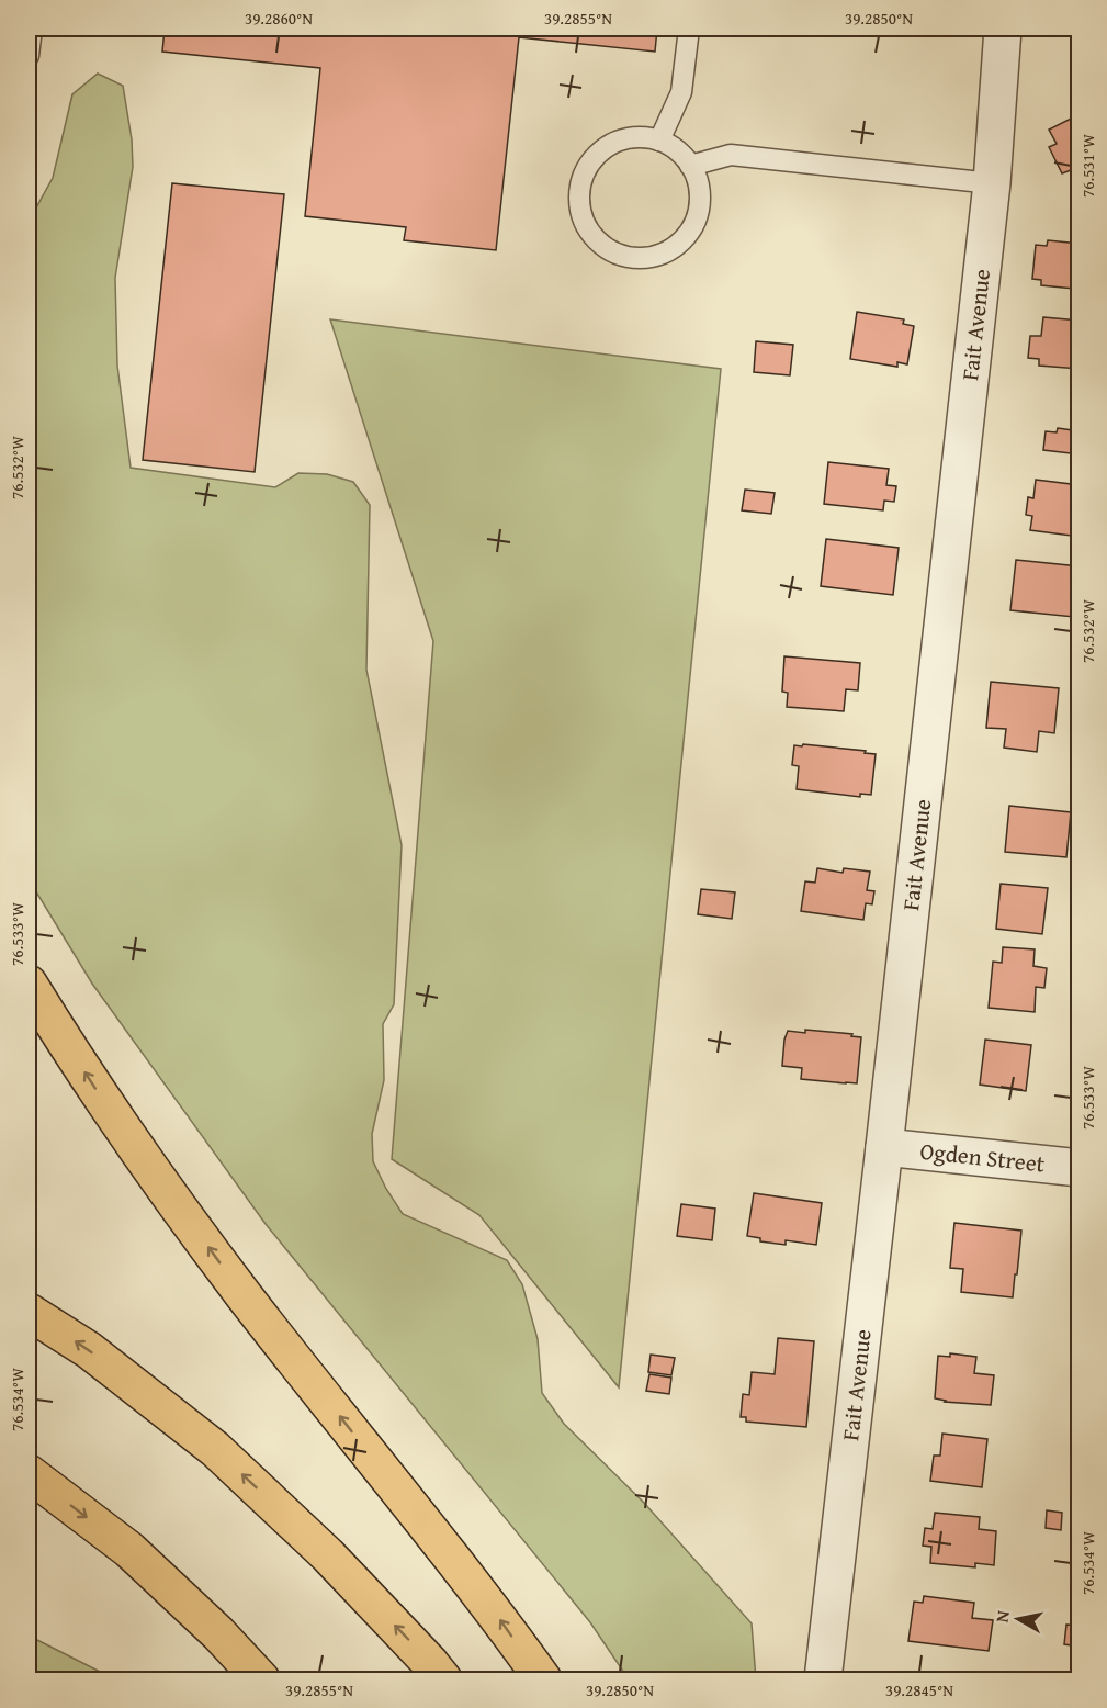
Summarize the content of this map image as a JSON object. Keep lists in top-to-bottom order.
{
  "streets": {
    "street": ["Fait Avenue", "Ogden Street"]
  },
  "crossings": [
    ["Fait Avenue", "Ogden Street"]
  ],
  "north": "left",
  "coordinates": [
    "39.2860°N",
    "39.2855°N",
    "39.2850°N",
    "76.531°W",
    "76.532°W",
    "76.533°W",
    "76.534°W",
    "39.2845°N"
  ]
}
